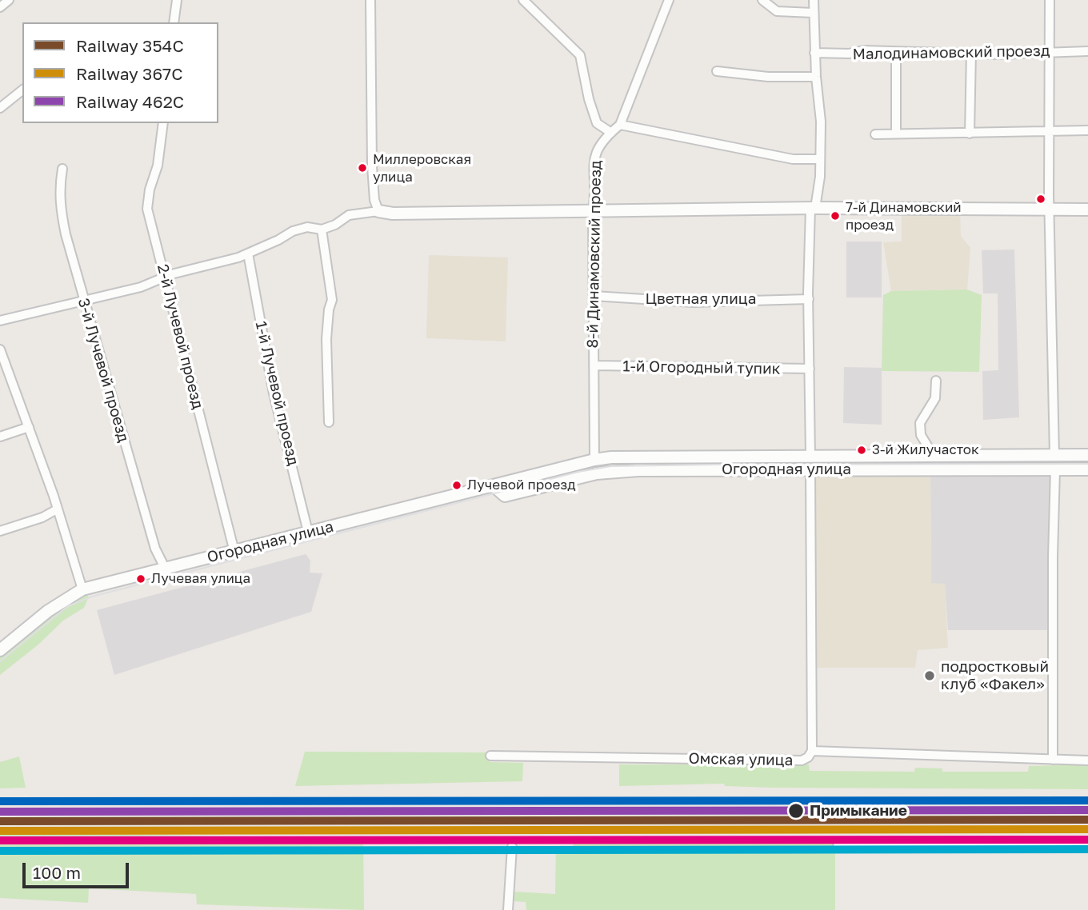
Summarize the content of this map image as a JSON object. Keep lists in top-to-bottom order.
{
  "streets": {
    "street": [
      "Малодинамовский проезд",
      "8-й Динамовский проезд",
      "Цветная улица",
      "2-й Лучевой проезд",
      "1-й Огородный тупик",
      "3-й Лучевой проезд",
      "1-й Лучевой проезд",
      "Огородная улица",
      "Омская улица"
    ]
  },
  "crossings": [
    ["8-й Динамовский проезд", "Цветная улица"],
    ["8-й Динамовский проезд", "1-й Огородный тупик"],
    ["8-й Динамовский проезд", "Огородная улица"],
    ["2-й Лучевой проезд", "Огородная улица"],
    ["3-й Лучевой проезд", "Огородная улица"],
    ["1-й Лучевой проезд", "Огородная улица"]
  ],
  "places": [
    "Миллеровская улица",
    "7-й Динамовский проезд",
    "3-й Жилучасток",
    "Лучевой проезд",
    "Лучевая улица",
    "подростковый клуб «Факел»",
    "Примыкание"
  ],
  "lines": ["rail line 462С", "rail line 354С", "rail line 367С"],
  "legend": ["Railway 354С", "Railway 367С", "Railway 462С"],
  "scale_bar": "100 m"
}
